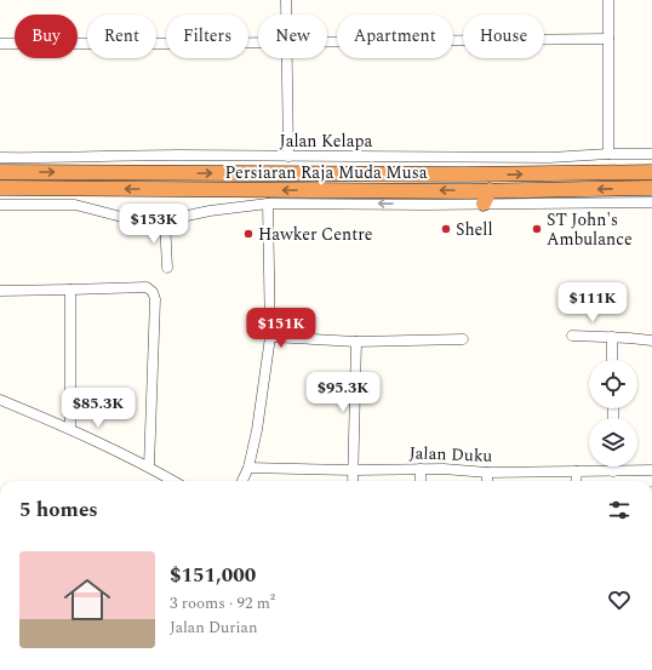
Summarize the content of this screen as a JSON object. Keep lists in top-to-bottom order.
{
  "streets": {
    "highway": ["Persiaran Raja Muda Musa"],
    "street": ["Jalan Kelapa", "Jalan Duku"]
  },
  "places": ["Shell", "ST John's Ambulance", "Hawker Centre"],
  "page": {
    "chip": [
      "Buy",
      "Rent",
      "Filters",
      "New",
      "Apartment",
      "House"
    ],
    "price": [
      "$153K",
      "$111K",
      "$151K",
      "$95.3K",
      "$85.3K"
    ],
    "heading": "5 homes",
    "list": [
      {
        "name": "$151,000",
        "note": "3 rooms · 92 m² · Jalan Durian"
      }
    ]
  }
}
